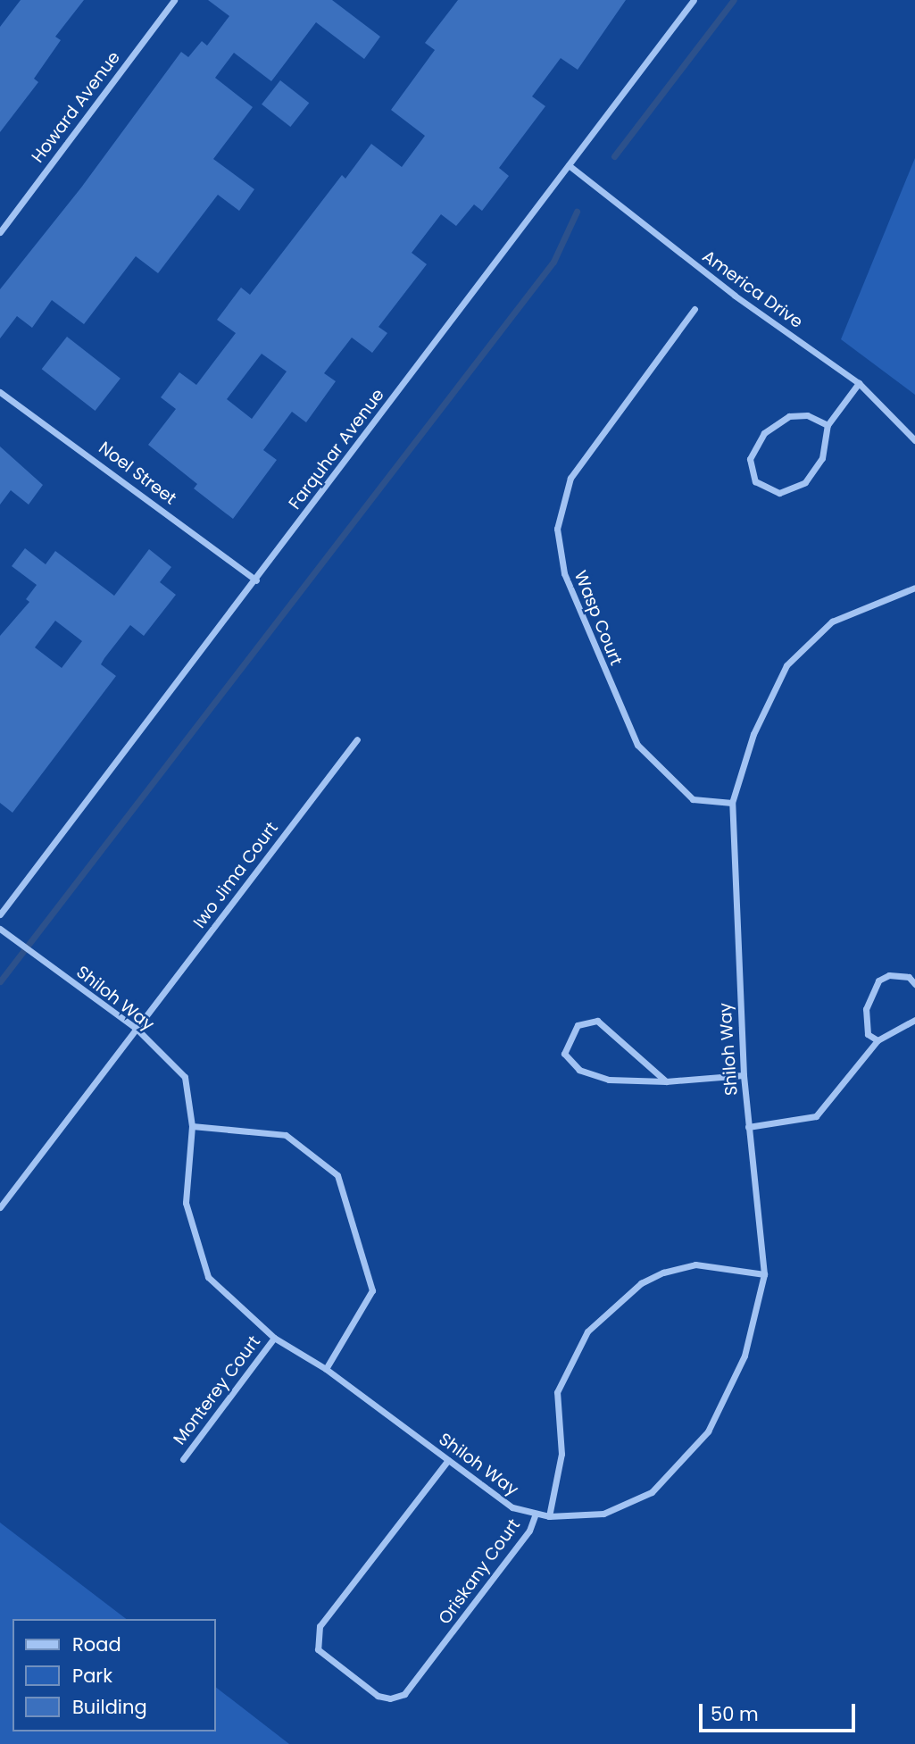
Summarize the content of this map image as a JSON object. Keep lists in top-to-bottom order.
{
  "streets": {
    "street": [
      "Howard Avenue",
      "America Drive",
      "Farquhar Avenue",
      "Noel Street",
      "Wasp Court",
      "Iwo Jima Court",
      "Shiloh Way",
      "Monterey Court",
      "Oriskany Court"
    ]
  },
  "crossings": [
    ["America Drive", "Farquhar Avenue"],
    ["Farquhar Avenue", "Noel Street"],
    ["Wasp Court", "Shiloh Way"],
    ["Iwo Jima Court", "Shiloh Way"],
    ["Shiloh Way", "Monterey Court"],
    ["Shiloh Way", "Oriskany Court"]
  ],
  "legend": ["Road", "Park", "Building"],
  "scale_bar": "50 m"
}
